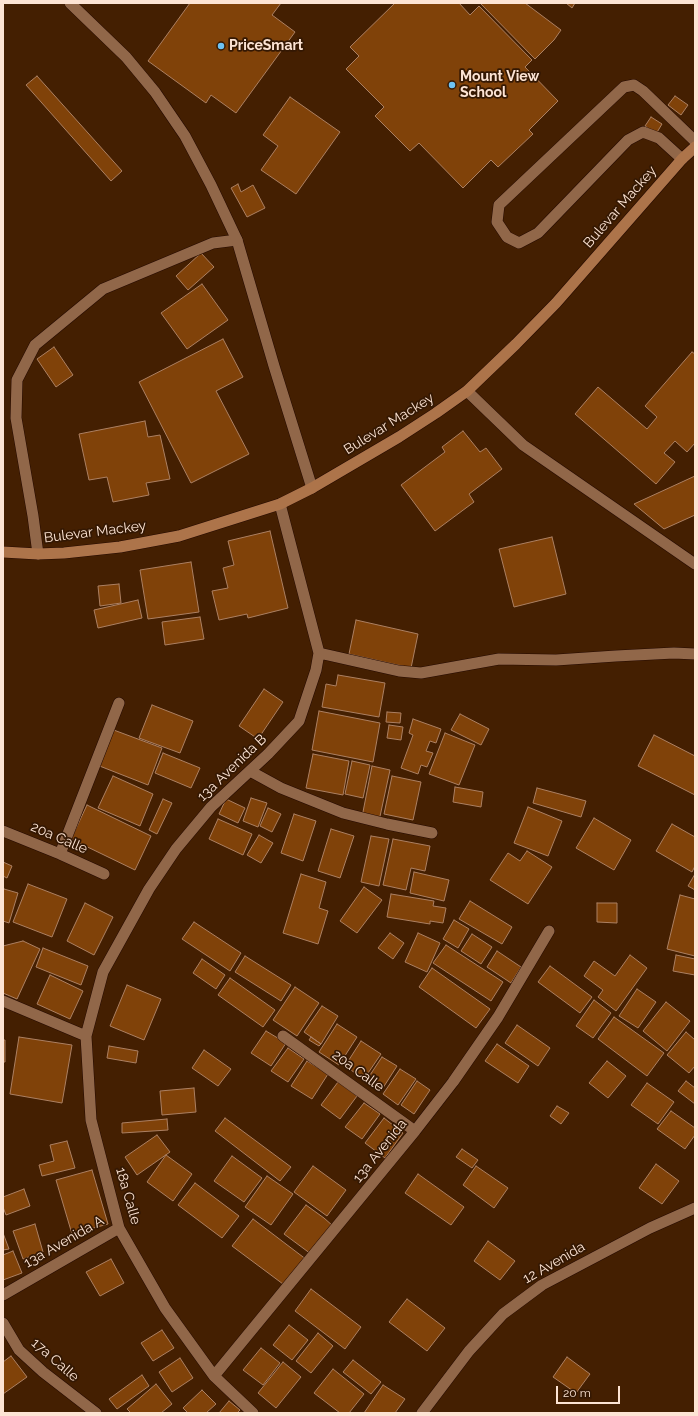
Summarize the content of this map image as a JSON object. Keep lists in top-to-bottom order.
{
  "streets": {
    "main road": ["Bulevar Mackey"],
    "street": [
      "13a Avenida B",
      "20a Calle",
      "13a Avenida",
      "18a Calle",
      "13a Avenida A",
      "12 Avenida",
      "17a Calle"
    ]
  },
  "crossings": [
    ["Bulevar Mackey", "13a Avenida B"],
    ["13a Avenida B", "18a Calle"],
    ["20a Calle", "13a Avenida"],
    ["13a Avenida", "18a Calle"],
    ["18a Calle", "13a Avenida A"]
  ],
  "places": ["PriceSmart", "Mount View School"],
  "scale_bar": "20 m"
}
